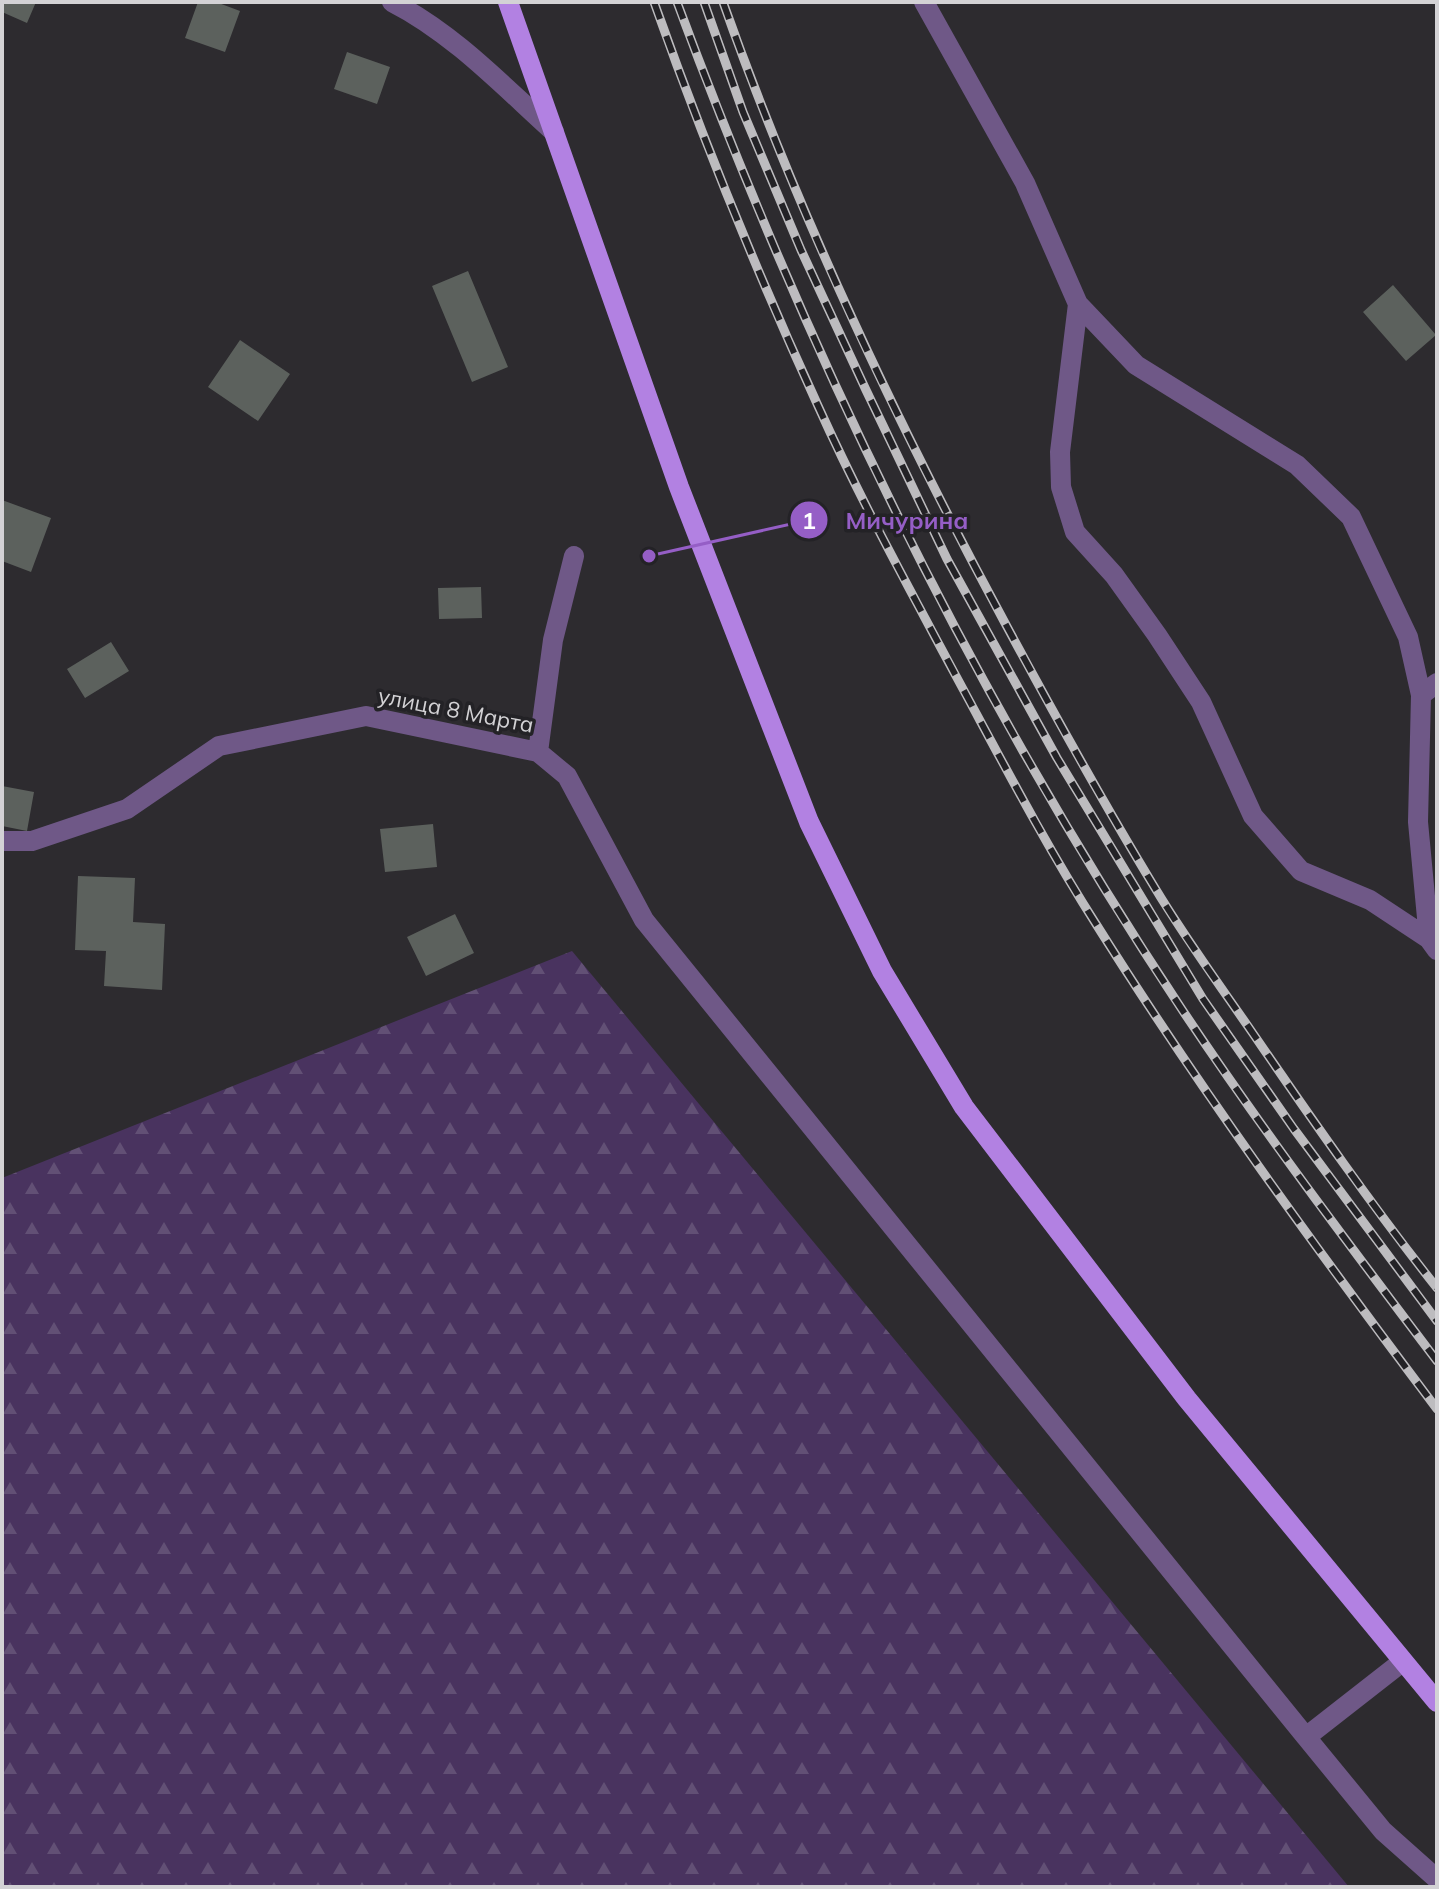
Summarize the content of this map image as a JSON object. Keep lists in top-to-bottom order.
{
  "streets": {
    "street": ["улица 8 Марта"]
  },
  "places": ["Мичурина"]
}
